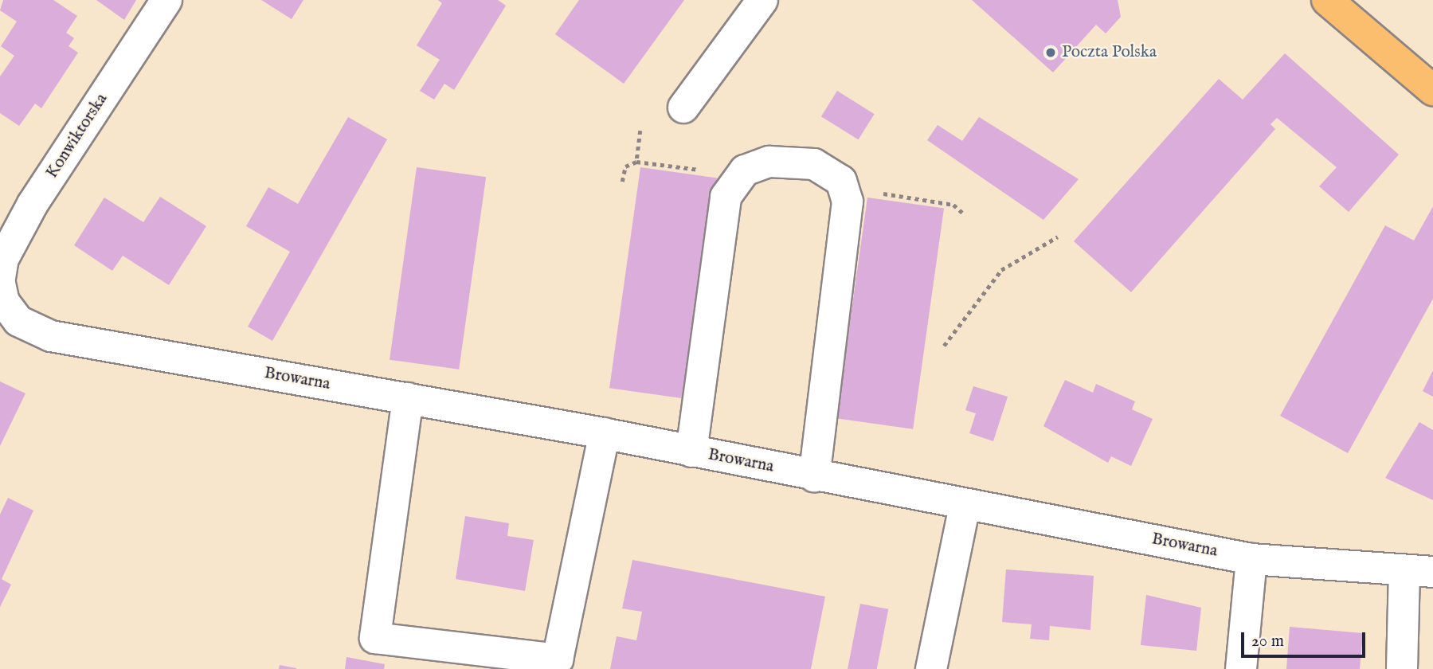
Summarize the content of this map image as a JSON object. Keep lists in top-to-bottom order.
{
  "streets": {
    "street": ["Konwiktorska", "Browarna"]
  },
  "crossings": [
    ["Konwiktorska", "Browarna"]
  ],
  "places": ["Poczta Polska"],
  "scale_bar": "20 m"
}
